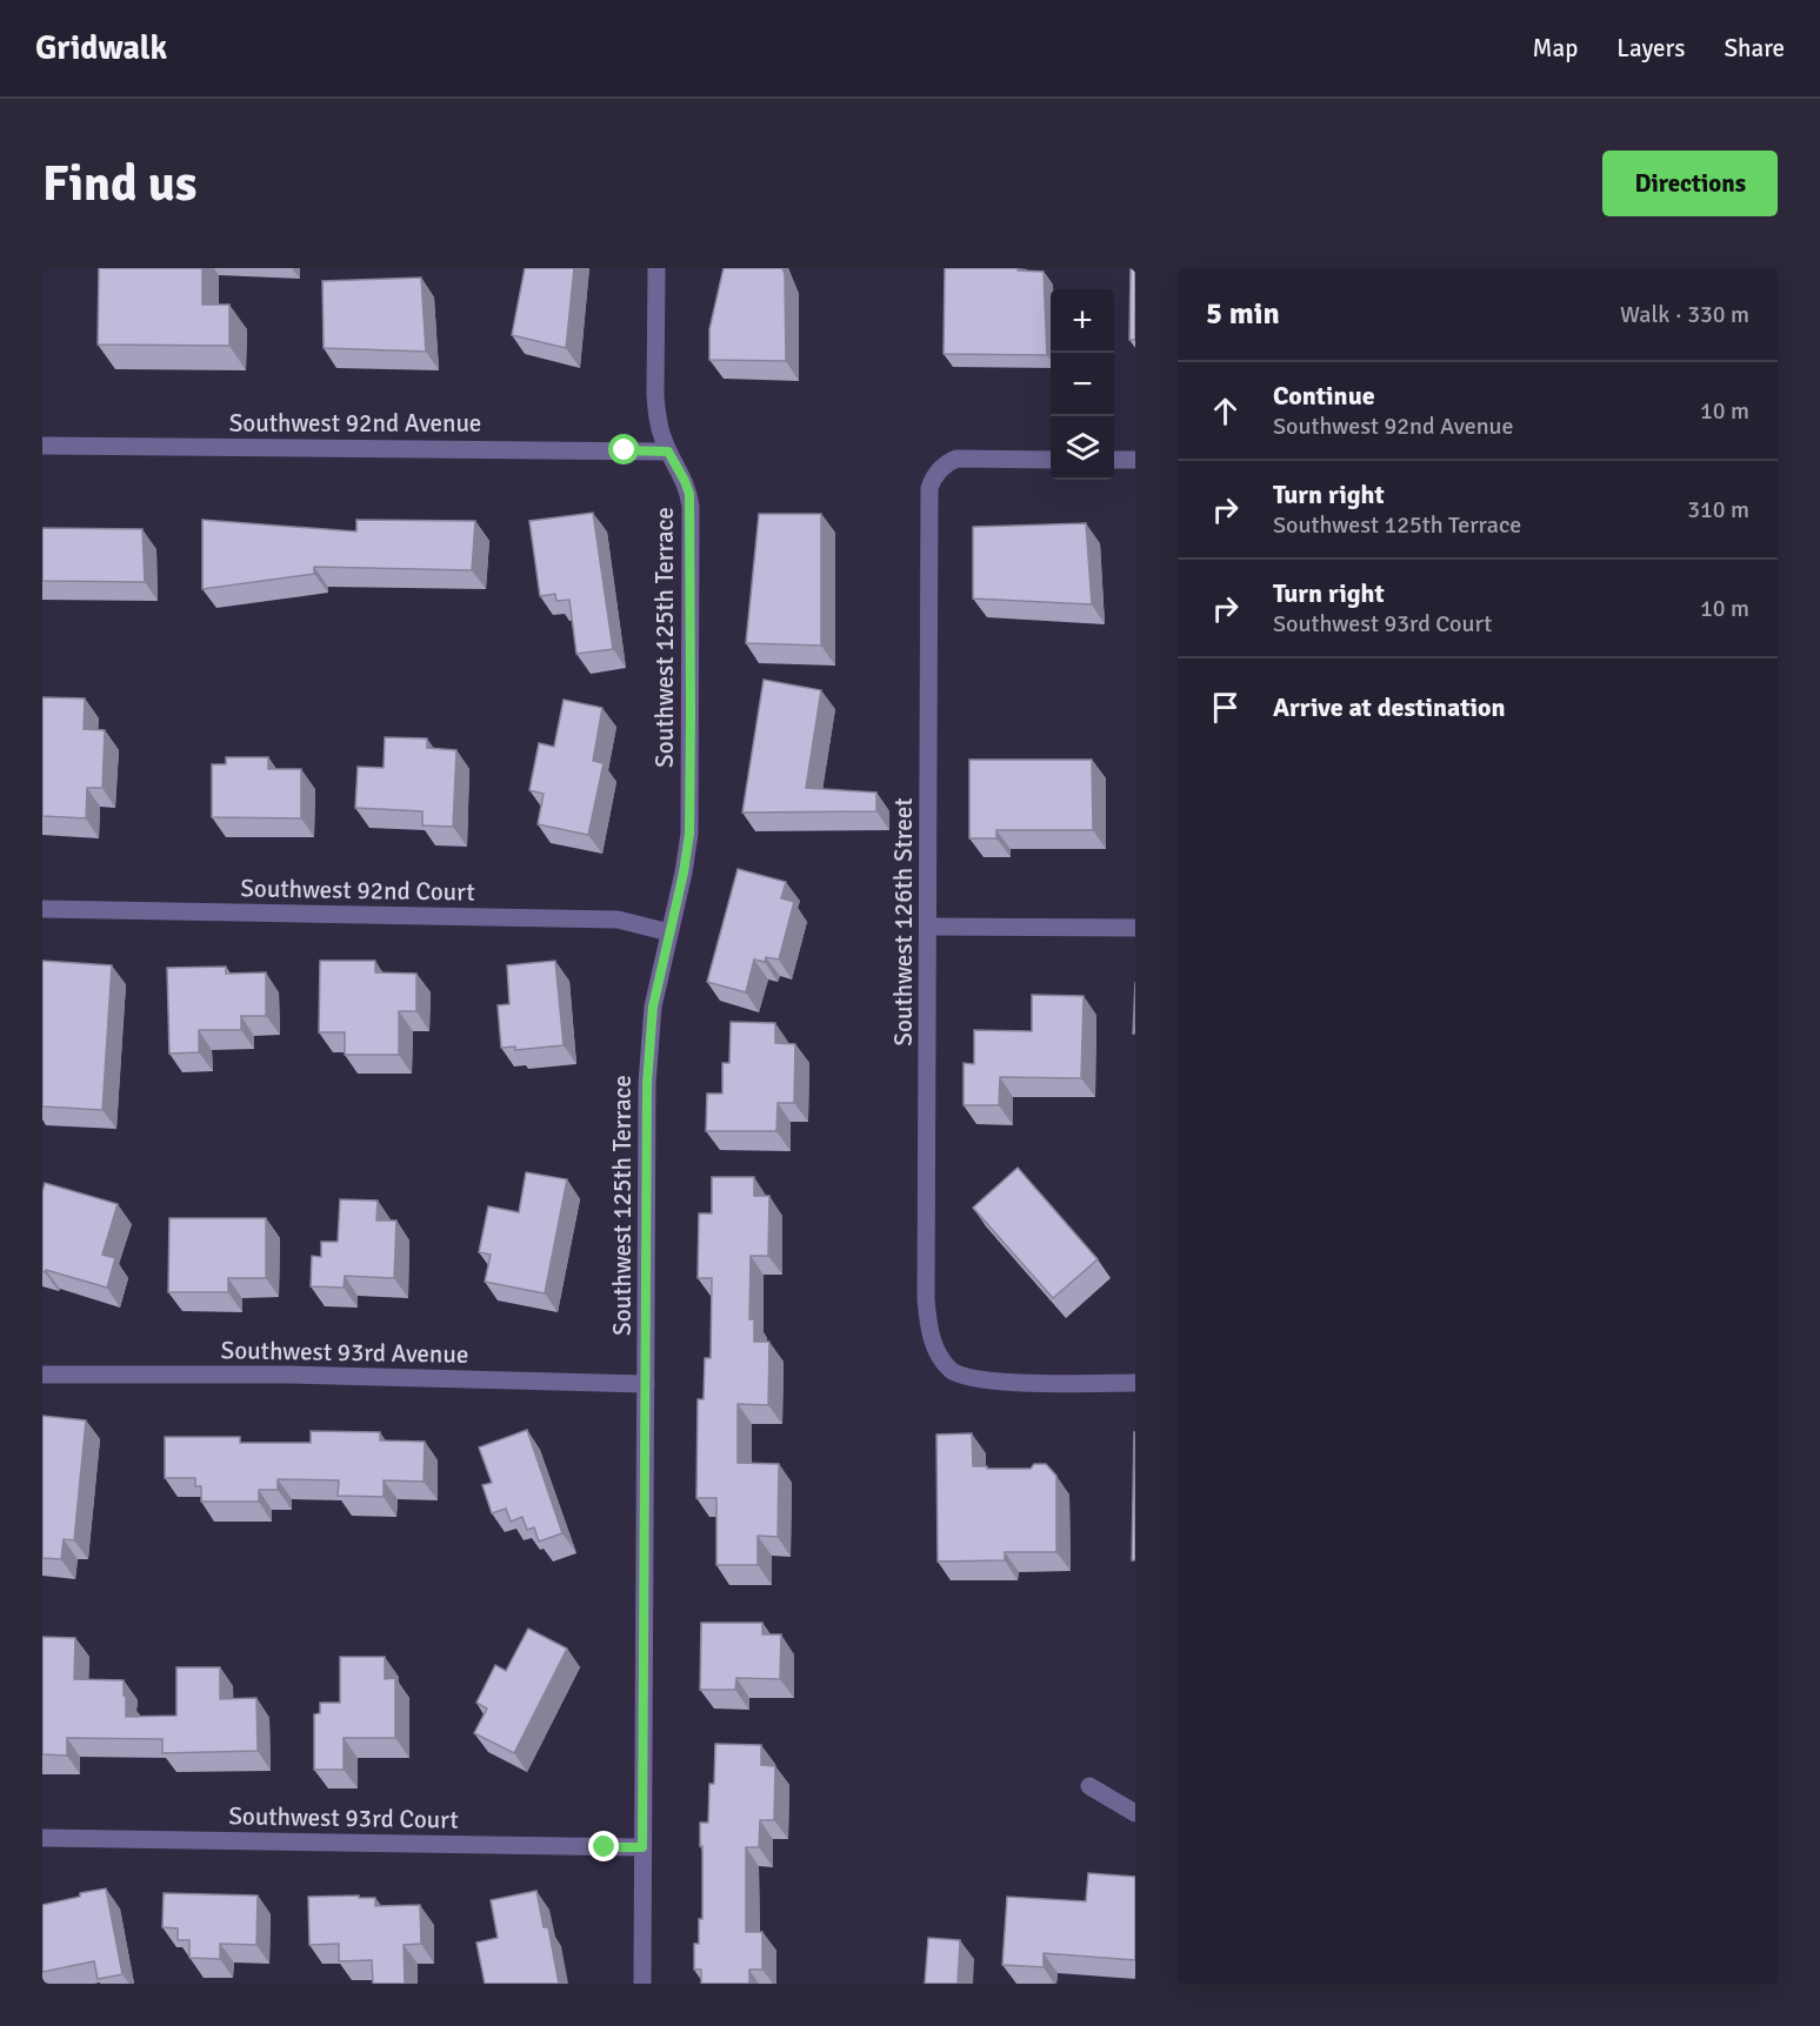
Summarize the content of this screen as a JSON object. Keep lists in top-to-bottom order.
{
  "streets": {
    "street": [
      "Southwest 92nd Avenue",
      "Southwest 125th Terrace",
      "Southwest 92nd Court",
      "Southwest 126th Street",
      "Southwest 93rd Avenue",
      "Southwest 93rd Court"
    ]
  },
  "crossings": [
    ["Southwest 92nd Avenue", "Southwest 125th Terrace"],
    ["Southwest 125th Terrace", "Southwest 92nd Court"],
    ["Southwest 125th Terrace", "Southwest 93rd Avenue"],
    ["Southwest 125th Terrace", "Southwest 93rd Court"]
  ],
  "page": {
    "header": "Gridwalk",
    "nav": ["Map", "Layers", "Share"],
    "buttons": "Directions",
    "title": "Find us",
    "heading": ["5 min", "Walk · 330 m"],
    "map_buttons": ["+", "−"],
    "list": [
      ["Continue", "Southwest 92nd Avenue", "10 m"],
      ["Turn right", "Southwest 125th Terrace", "310 m"],
      ["Turn right", "Southwest 93rd Court", "10 m"],
      "Arrive at destination"
    ]
  }
}
